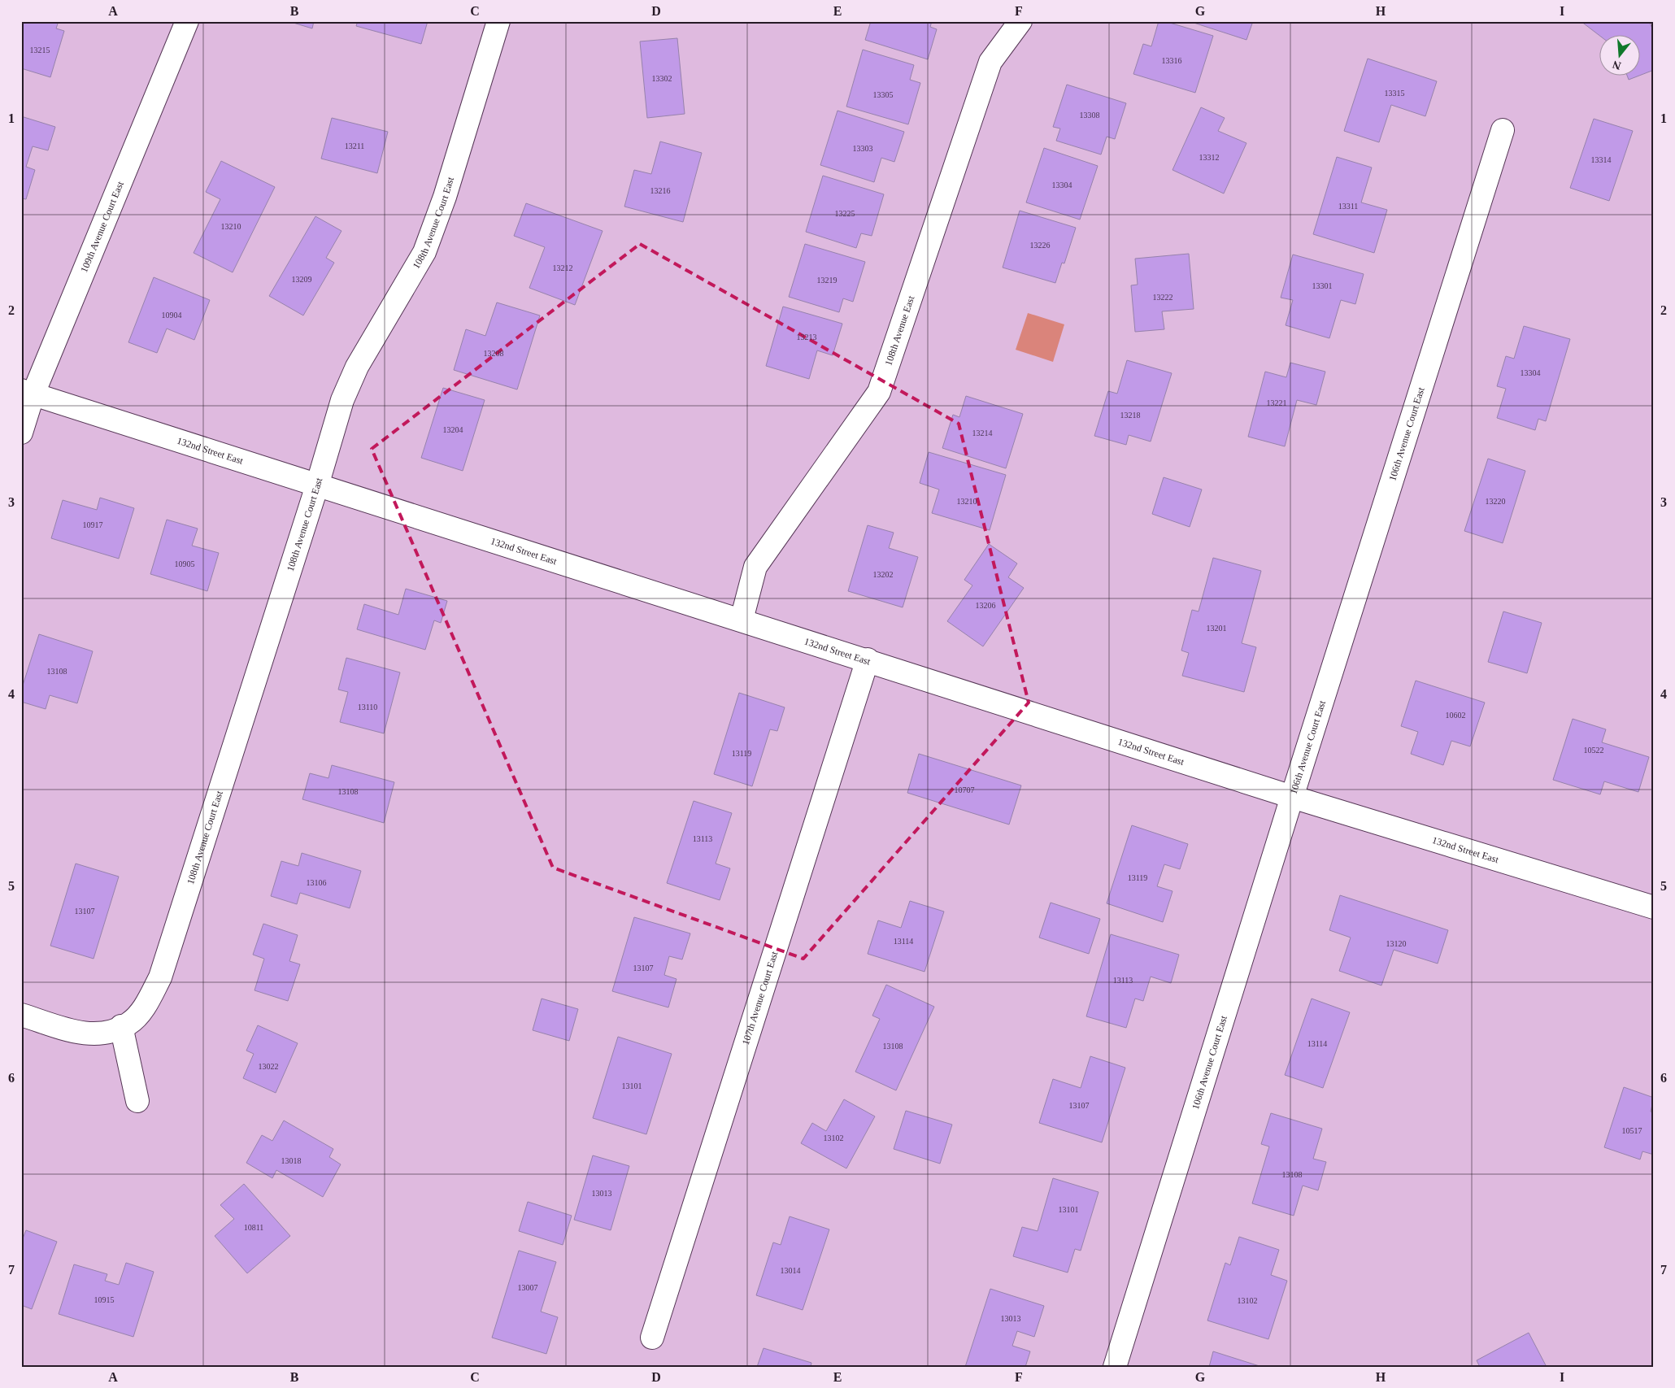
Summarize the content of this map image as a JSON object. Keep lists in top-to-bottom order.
{
  "streets": {
    "street": [
      "108th Avenue Court East",
      "109th Avenue Court East",
      "108th Avenue East",
      "106th Avenue Court East",
      "132nd Street East",
      "107th Avenue Court East"
    ]
  },
  "crossings": [
    ["108th Avenue Court East", "132nd Street East"],
    ["109th Avenue Court East", "132nd Street East"],
    ["108th Avenue East", "132nd Street East"],
    ["106th Avenue Court East", "132nd Street East"],
    ["132nd Street East", "107th Avenue Court East"]
  ],
  "house_numbers": [
    "13215",
    "13316",
    "13302",
    "13315",
    "13305",
    "13308",
    "13211",
    "13303",
    "13312",
    "13314",
    "13304",
    "13216",
    "13311",
    "13225",
    "13210",
    "13226",
    "13212",
    "13209",
    "13219",
    "13301",
    "13222",
    "10904",
    "13213",
    "13208",
    "13304",
    "13221",
    "13218",
    "13204",
    "13214",
    "13210",
    "13220",
    "10917",
    "10905",
    "13202",
    "13206",
    "13201",
    "13108",
    "13110",
    "10602",
    "10522",
    "13119",
    "10707",
    "13108",
    "13113",
    "13119",
    "13106",
    "13107",
    "13114",
    "13120",
    "13107",
    "13113",
    "13114",
    "13108",
    "13022",
    "13101",
    "13107",
    "10517",
    "13102",
    "13018",
    "13108",
    "13013",
    "13101",
    "10811",
    "13014",
    "13007",
    "10915",
    "13102",
    "13013"
  ],
  "north": "bottom",
  "grid": {
    "columns": [
      "A",
      "B",
      "C",
      "D",
      "E",
      "F",
      "G",
      "H",
      "I"
    ],
    "rows": [
      "1",
      "2",
      "3",
      "4",
      "5",
      "6",
      "7"
    ]
  }
}
